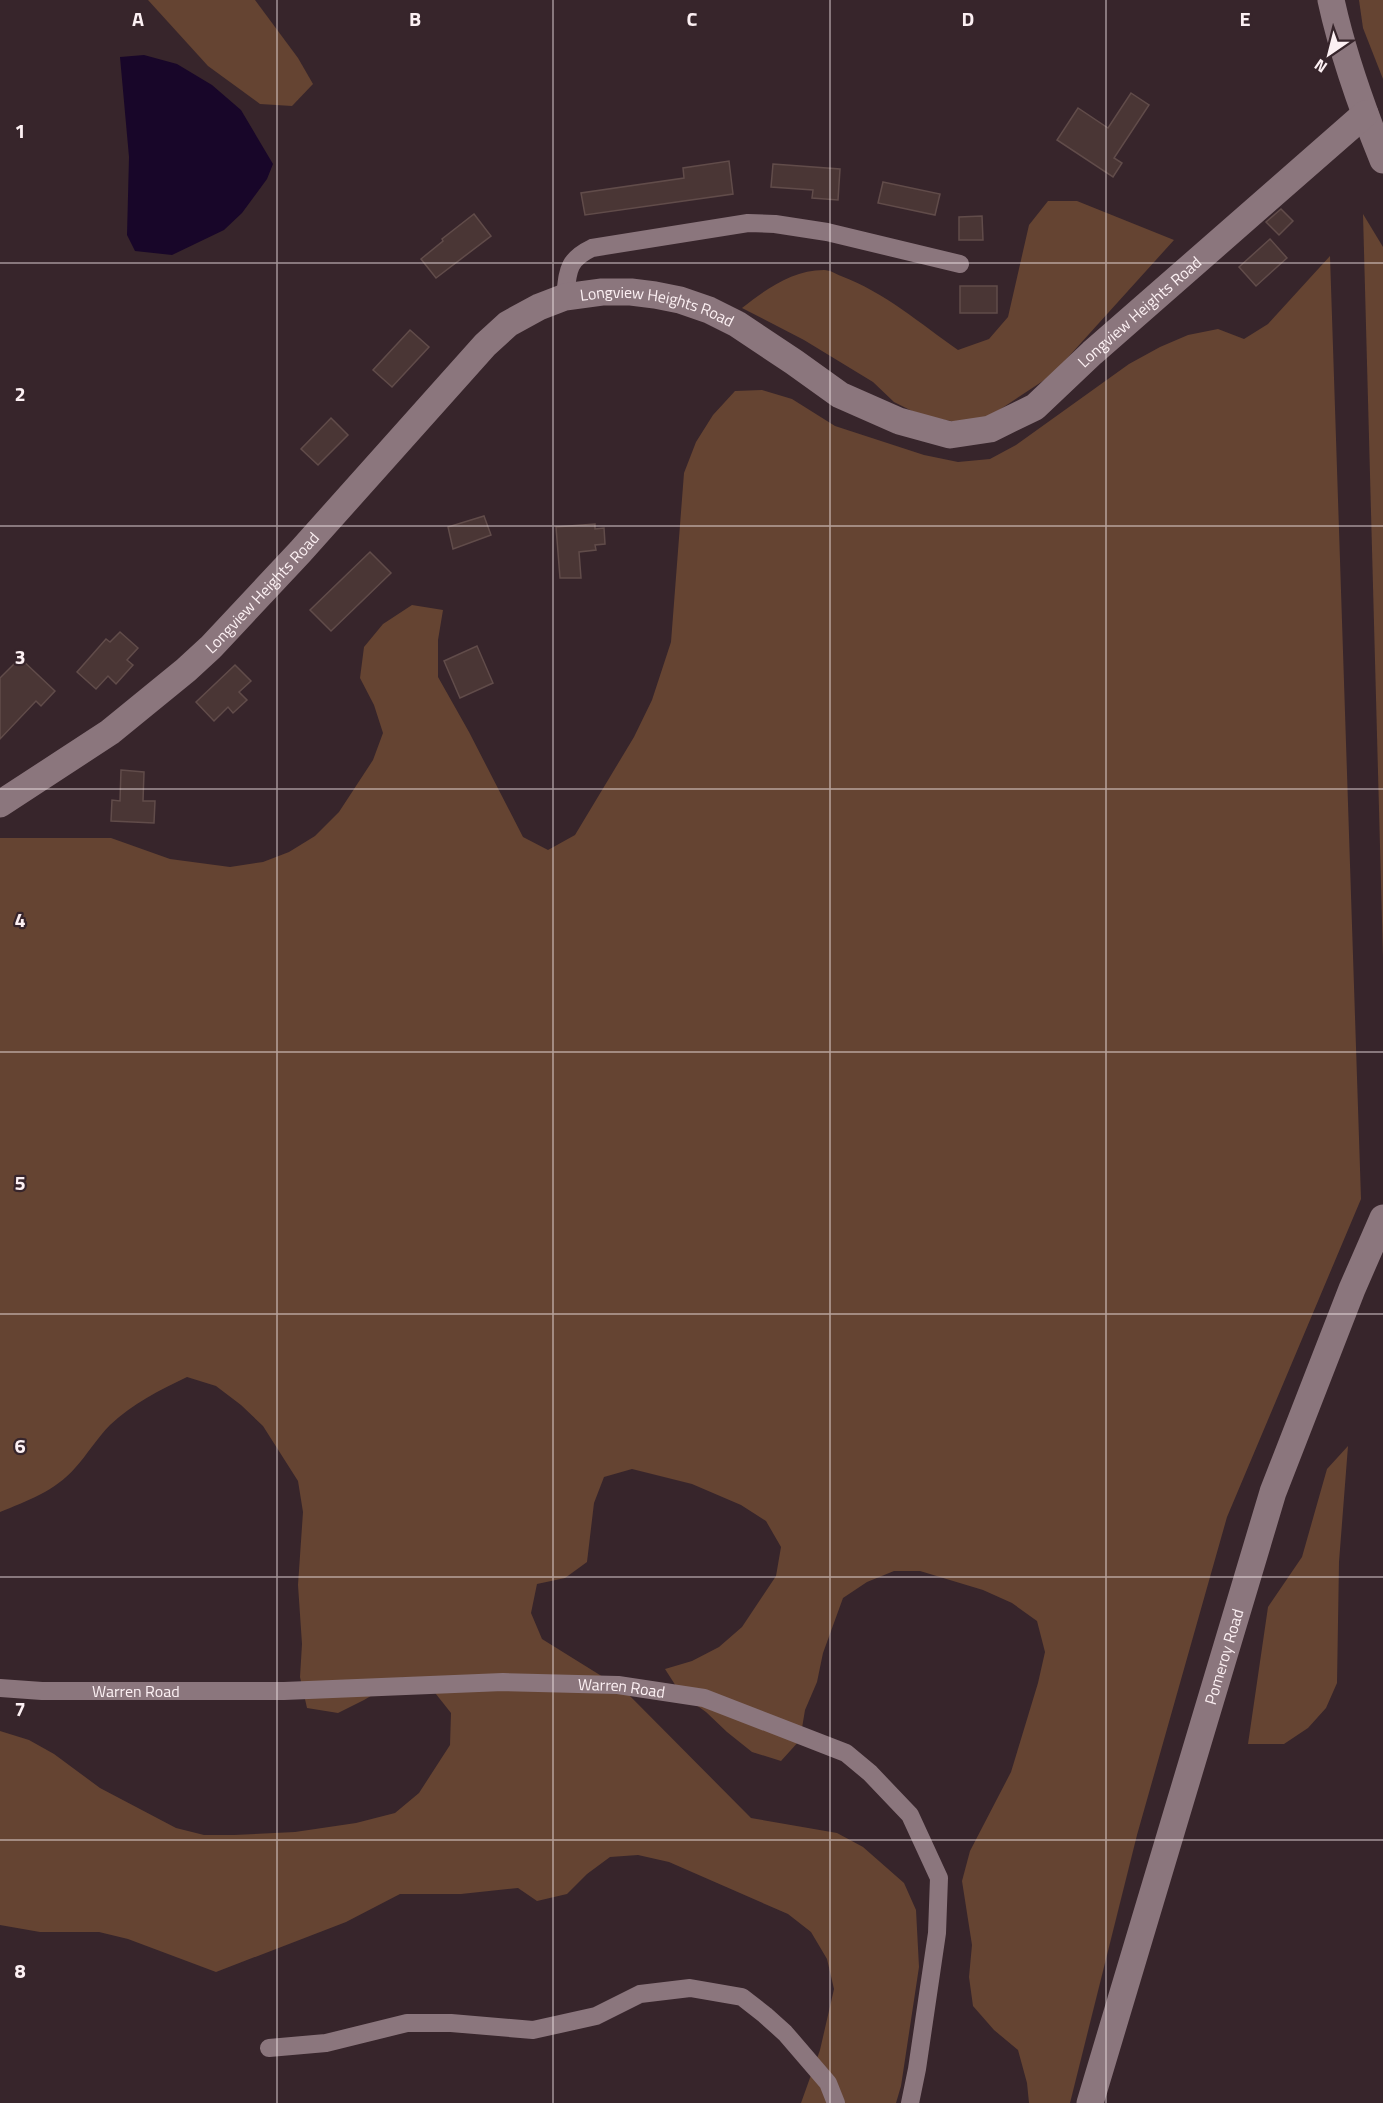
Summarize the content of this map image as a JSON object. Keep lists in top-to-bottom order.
{
  "streets": {
    "street": ["Longview Heights Road", "Pomeroy Road", "Warren Road"]
  },
  "north": "bottom left",
  "grid": {
    "columns": [
      "A",
      "B",
      "C",
      "D",
      "E"
    ],
    "rows": [
      "1",
      "2",
      "3",
      "4",
      "5",
      "6",
      "7",
      "8"
    ]
  }
}
